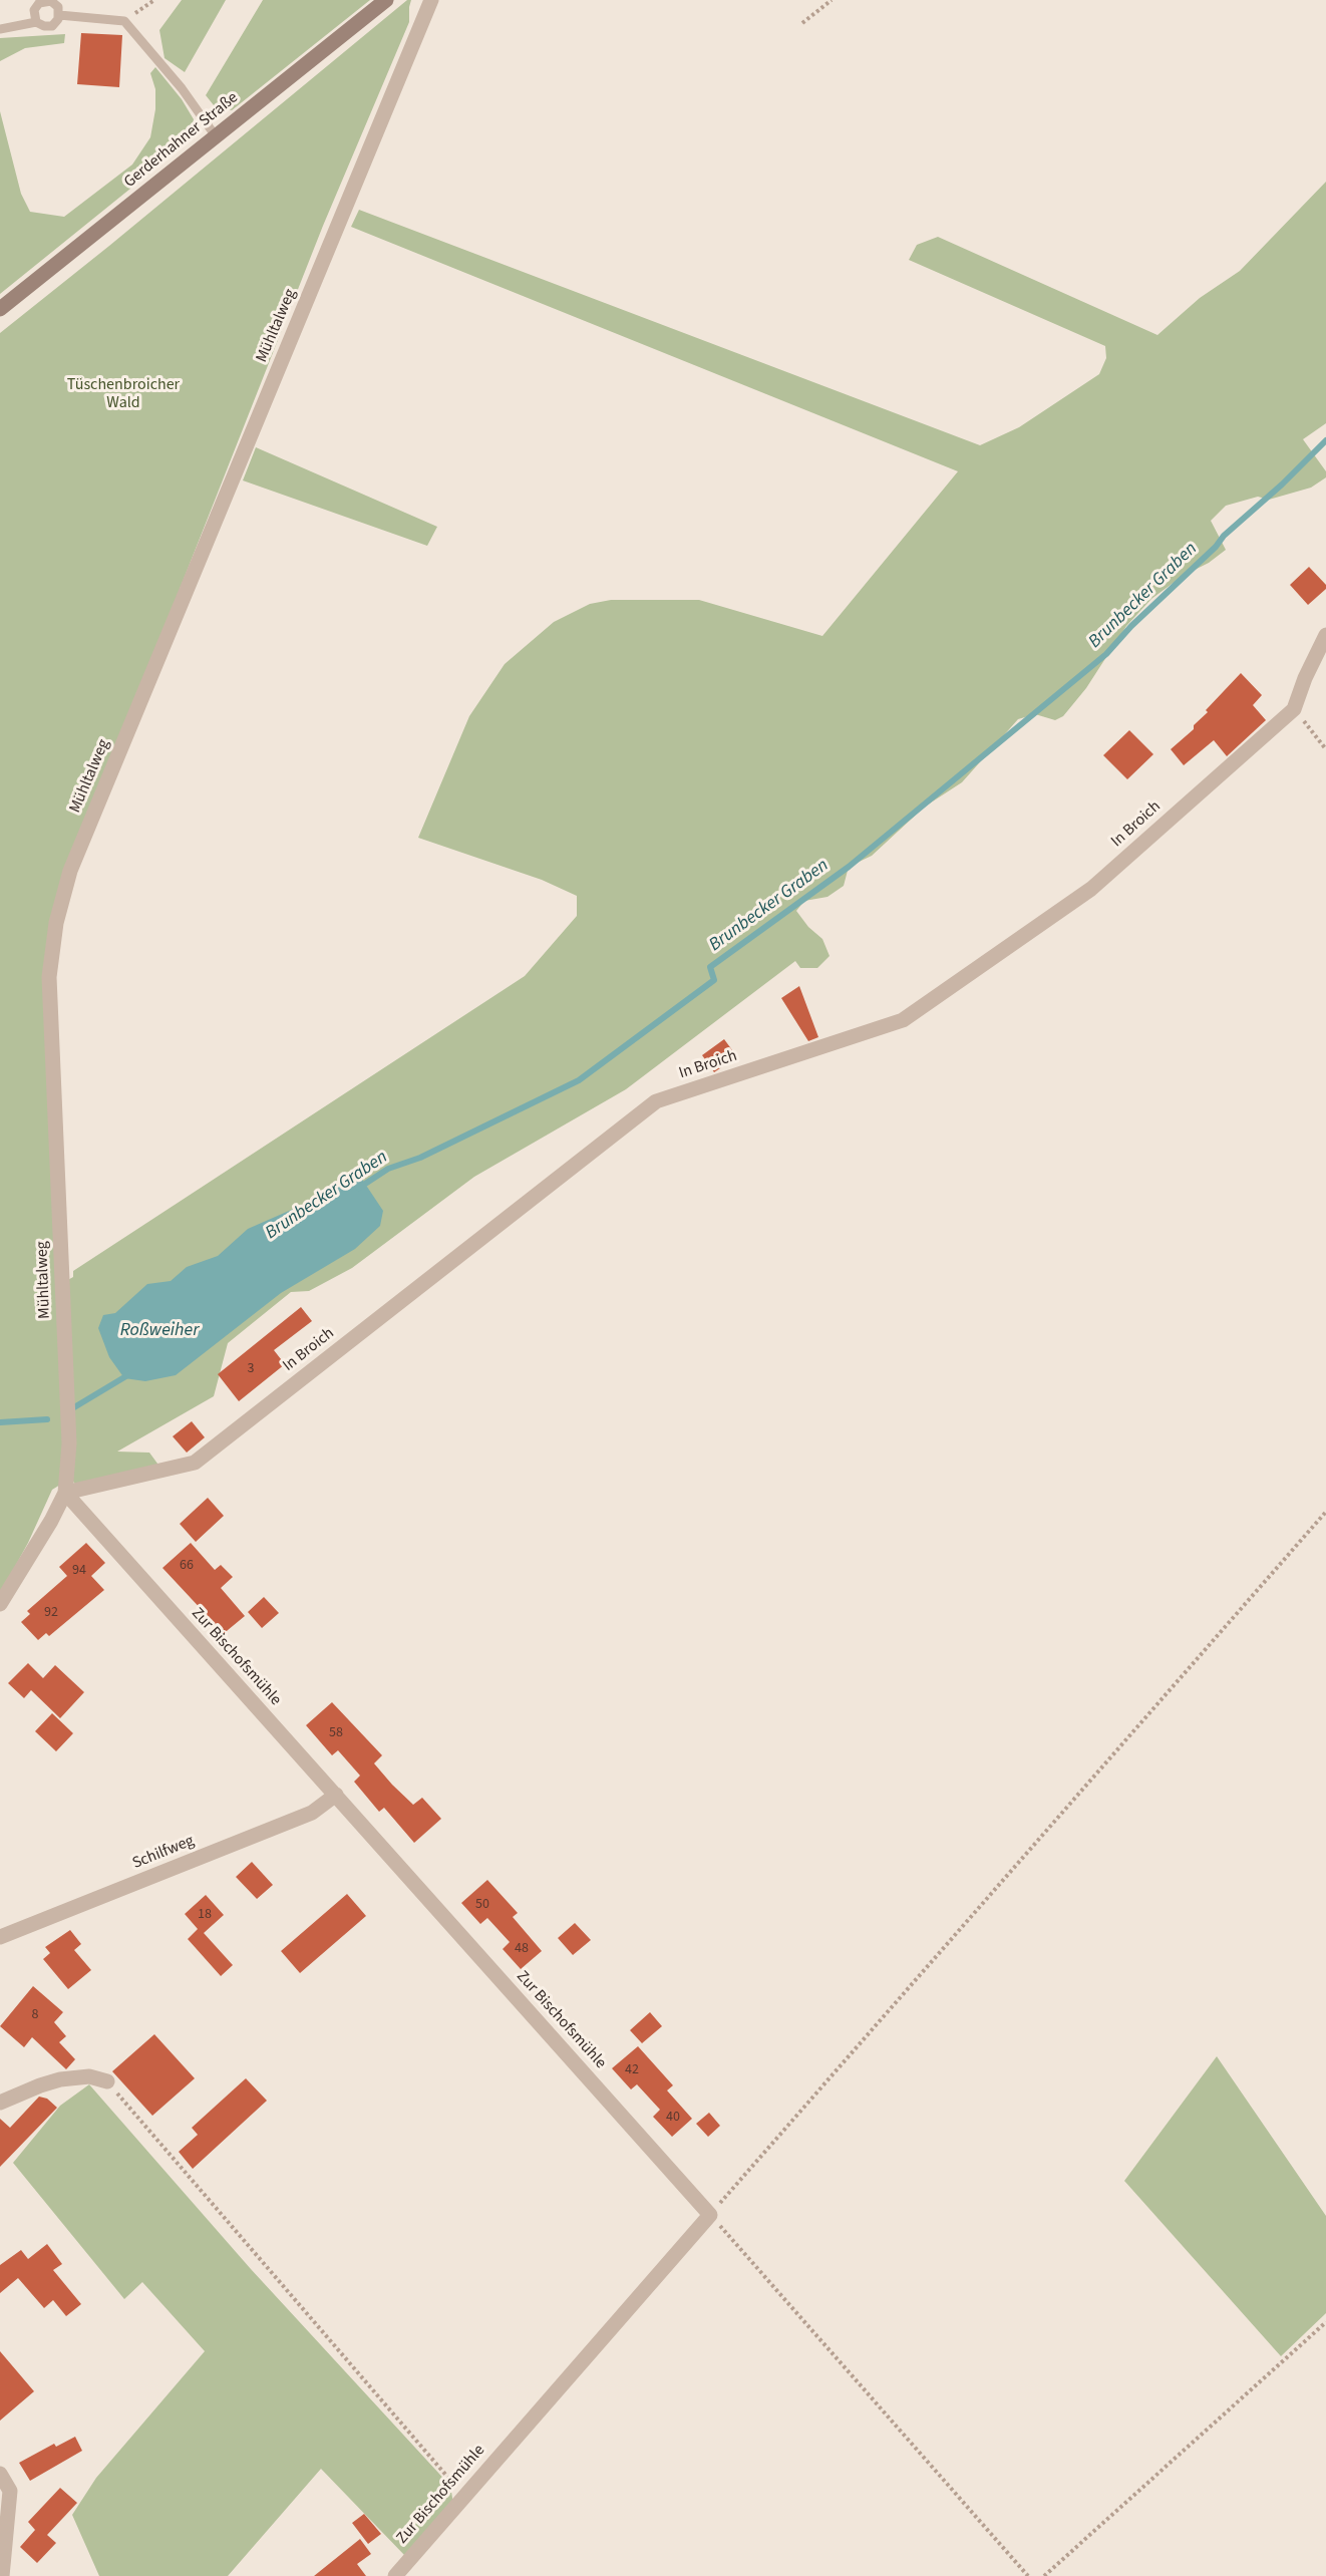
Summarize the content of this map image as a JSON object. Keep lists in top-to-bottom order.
{
  "streets": {
    "main road": ["Gerderhahner Straße"],
    "street": [
      "Mühltalweg",
      "In Broich",
      "Zur Bischofsmühle",
      "Schilfweg"
    ]
  },
  "crossings": [
    ["Mühltalweg", "In Broich"],
    ["Mühltalweg", "Zur Bischofsmühle"],
    ["In Broich", "Zur Bischofsmühle"],
    ["Zur Bischofsmühle", "Schilfweg"]
  ],
  "water": ["Brunbecker Graben", "Roßweiher"],
  "parks": ["Tüschenbroicher Wald"],
  "house_numbers": [
    "3",
    "66",
    "94",
    "92",
    "58",
    "50",
    "18",
    "48",
    "8",
    "42",
    "40"
  ]
}
